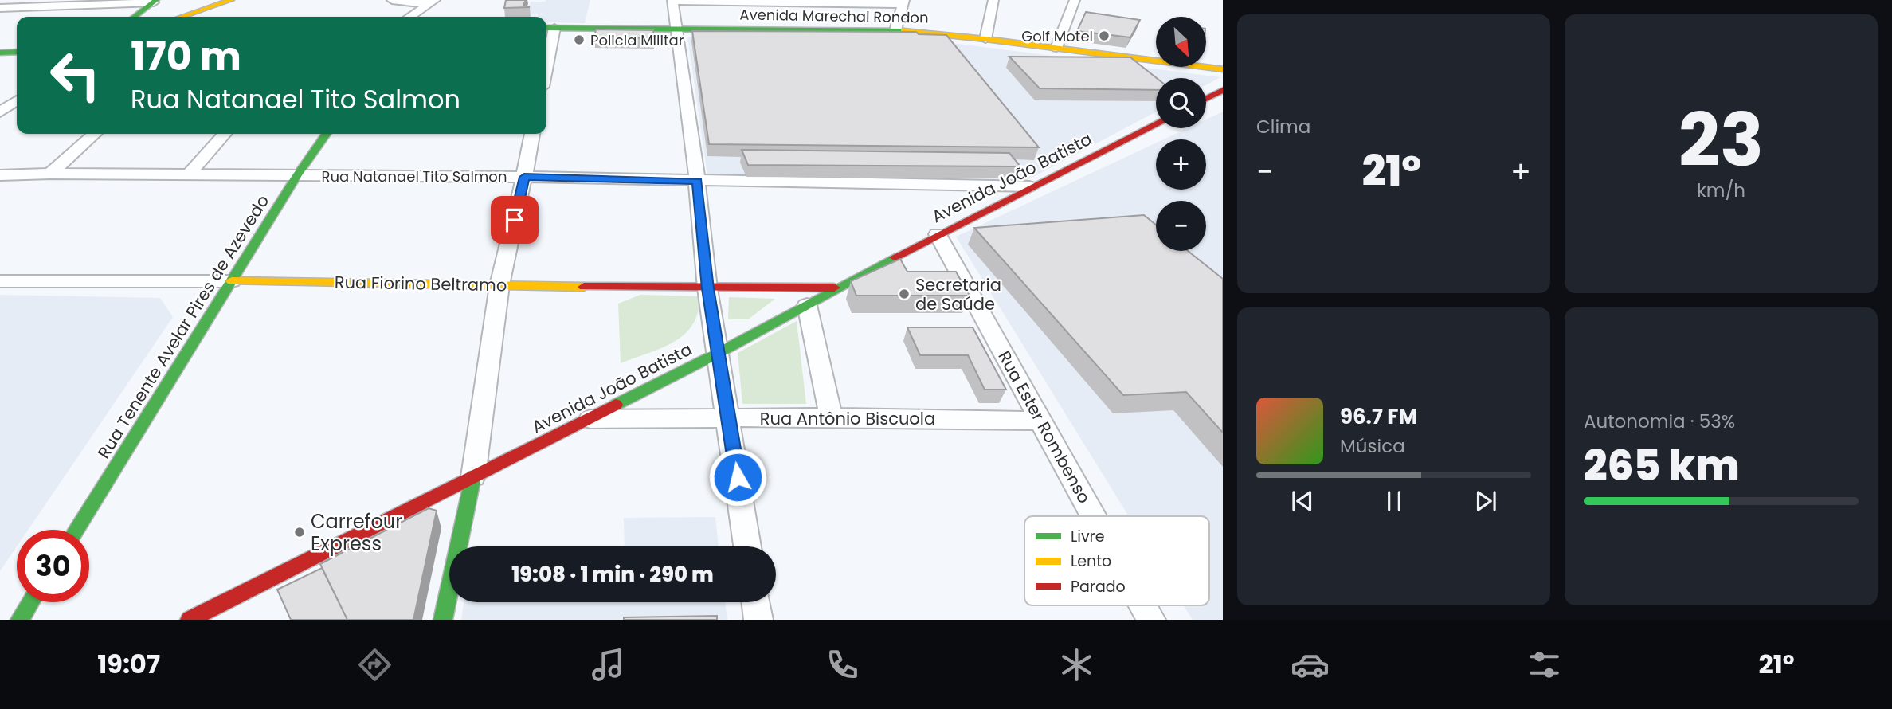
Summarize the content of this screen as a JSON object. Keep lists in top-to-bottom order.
{
  "streets": {
    "main road": [
      "Avenida Marechal Rondon",
      "Avenida João Batista",
      "Rua Fiorino Beltramo",
      "Rua Tenente Avelar Pires de Azevedo"
    ],
    "street": ["Rua Natanael Tito Salmon", "Rua Antônio Biscuola", "Rua Ester Rombenso"]
  },
  "crossings": [
    ["Rua Natanael Tito Salmon", "Avenida João Batista"],
    ["Rua Natanael Tito Salmon", "Rua Tenente Avelar Pires de Azevedo"],
    ["Avenida João Batista", "Rua Fiorino Beltramo"],
    ["Avenida João Batista", "Rua Antônio Biscuola"],
    ["Avenida João Batista", "Rua Ester Rombenso"],
    ["Rua Fiorino Beltramo", "Rua Tenente Avelar Pires de Azevedo"],
    ["Rua Antônio Biscuola", "Rua Ester Rombenso"]
  ],
  "places": [
    "Golf Motel",
    "Policia Militar",
    "Secretaria de Saúde",
    "Carrefour Express"
  ],
  "legend": ["Livre", "Lento", "Parado"],
  "north": "bottom right",
  "page": {
    "tile": [
      "Clima",
      ["23", "km/h"],
      ["Autonomia · 53%", "265 km"]
    ],
    "map_buttons": ["+", "−"],
    "turn": ["170 m", "Rua Natanael Tito Salmon"],
    "heat": ["−", "21°", "+"],
    "song": ["96.7 FM", "Música"],
    "limit": "30",
    "trip": "19:08 · 1 min · 290 m",
    "tabs": ["19:07", "21°"]
  }
}
